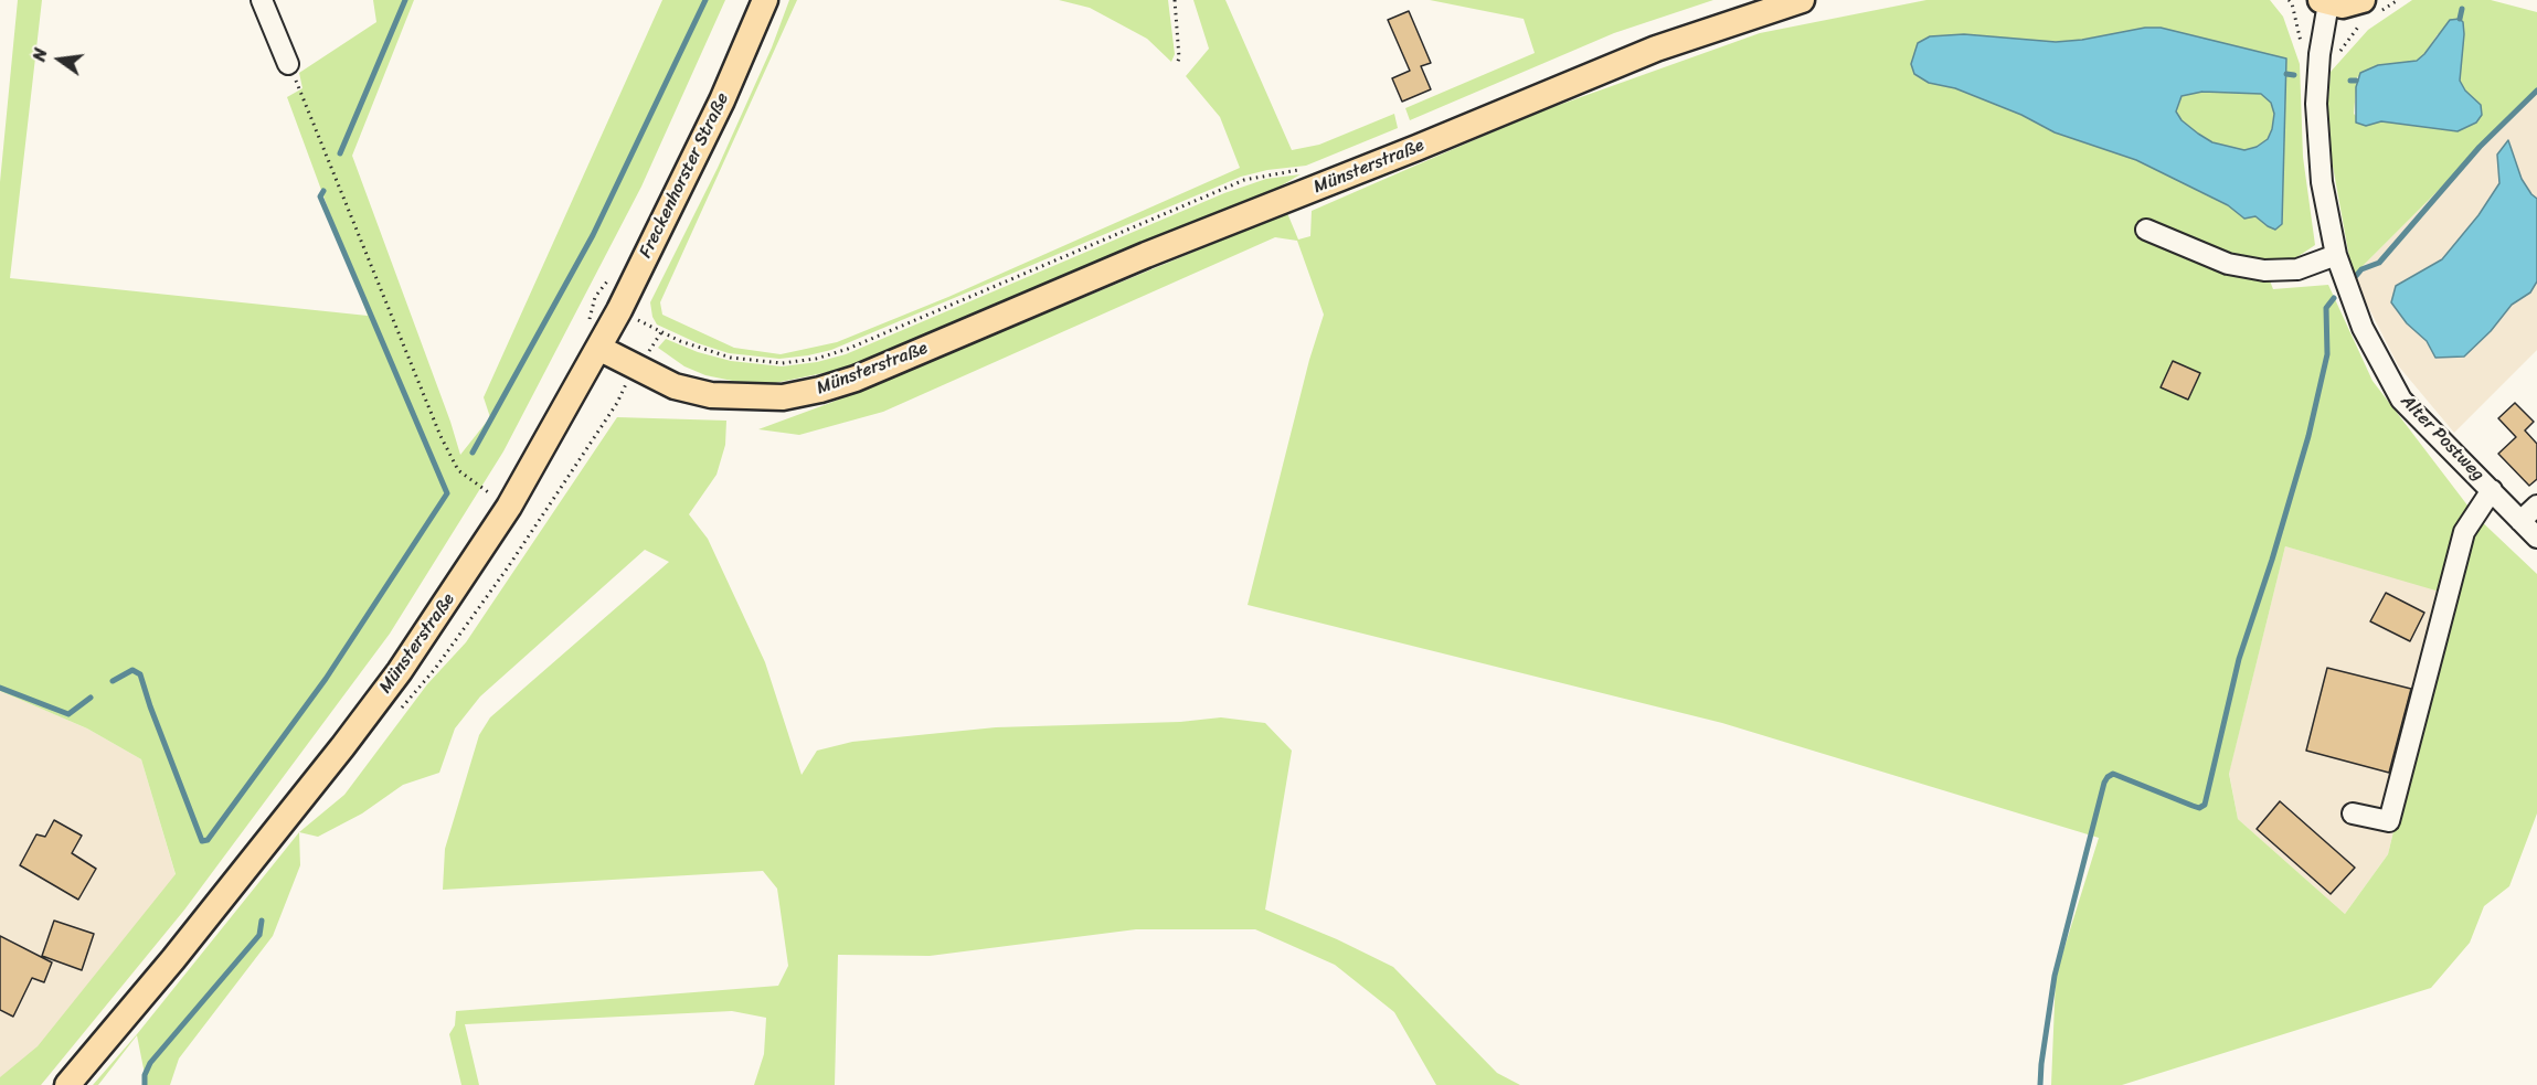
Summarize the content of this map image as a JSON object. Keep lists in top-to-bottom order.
{
  "streets": {
    "main road": ["Münsterstraße", "Freckenhorster Straße"],
    "street": ["Alter Postweg"]
  },
  "crossings": [
    ["Münsterstraße", "Freckenhorster Straße"]
  ],
  "north": "left"
}
